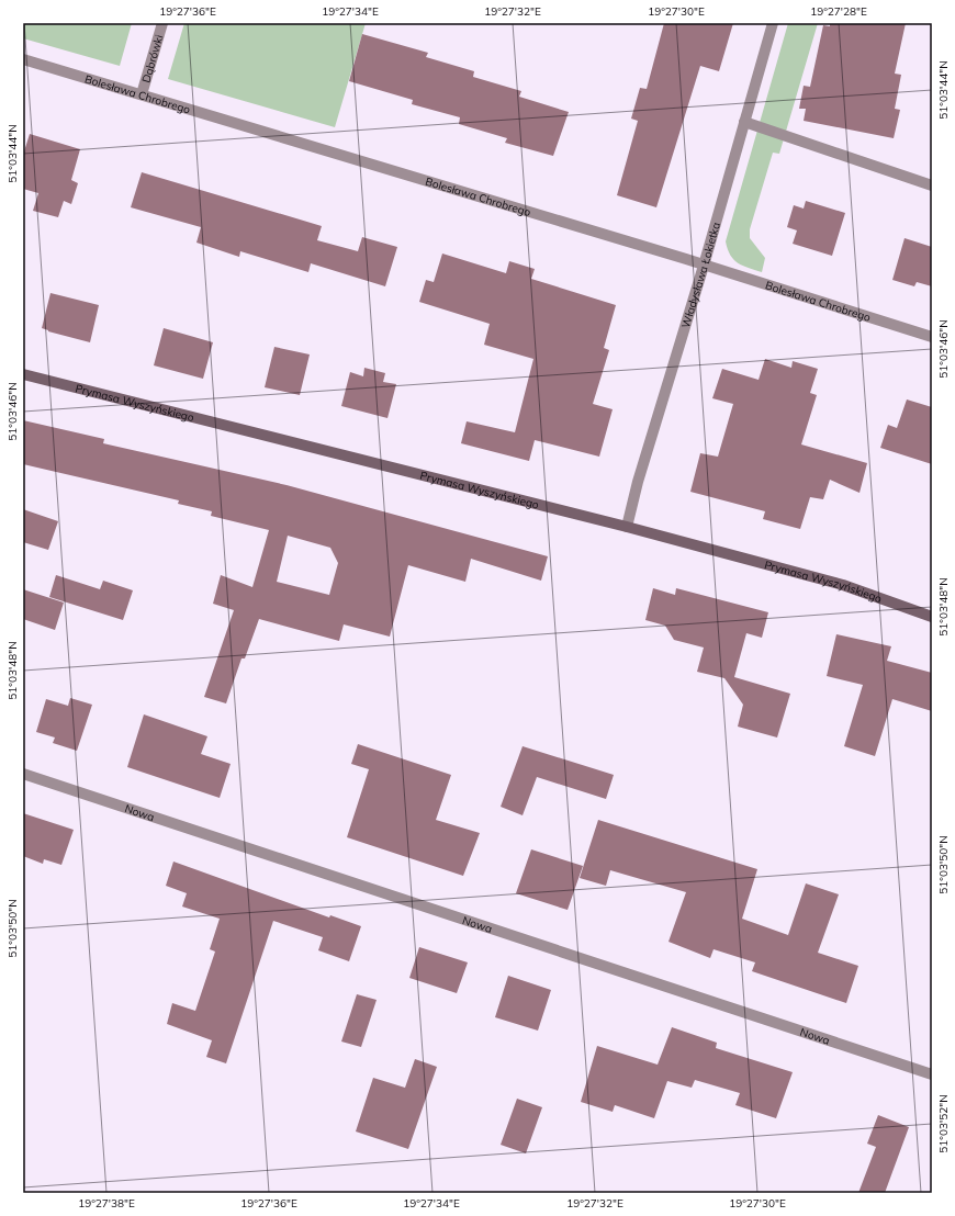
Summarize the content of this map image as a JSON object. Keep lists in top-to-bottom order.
{
  "streets": {
    "street": [
      "Dąbrówki",
      "Bolesława Chrobrego",
      "Władysława Łokietka",
      "Prymasa Wyszyńskiego",
      "Nowa"
    ]
  },
  "crossings": [
    ["Dąbrówki", "Bolesława Chrobrego"],
    ["Bolesława Chrobrego", "Władysława Łokietka"],
    ["Władysława Łokietka", "Prymasa Wyszyńskiego"]
  ],
  "coordinates": [
    "19°27'36\"E",
    "19°27'34\"E",
    "19°27'32\"E",
    "19°27'30\"E",
    "19°27'28\"E",
    "51°03'44\"N",
    "51°03'46\"N",
    "51°03'48\"N",
    "51°03'50\"N",
    "51°03'52\"N",
    "19°27'38\"E"
  ]
}
